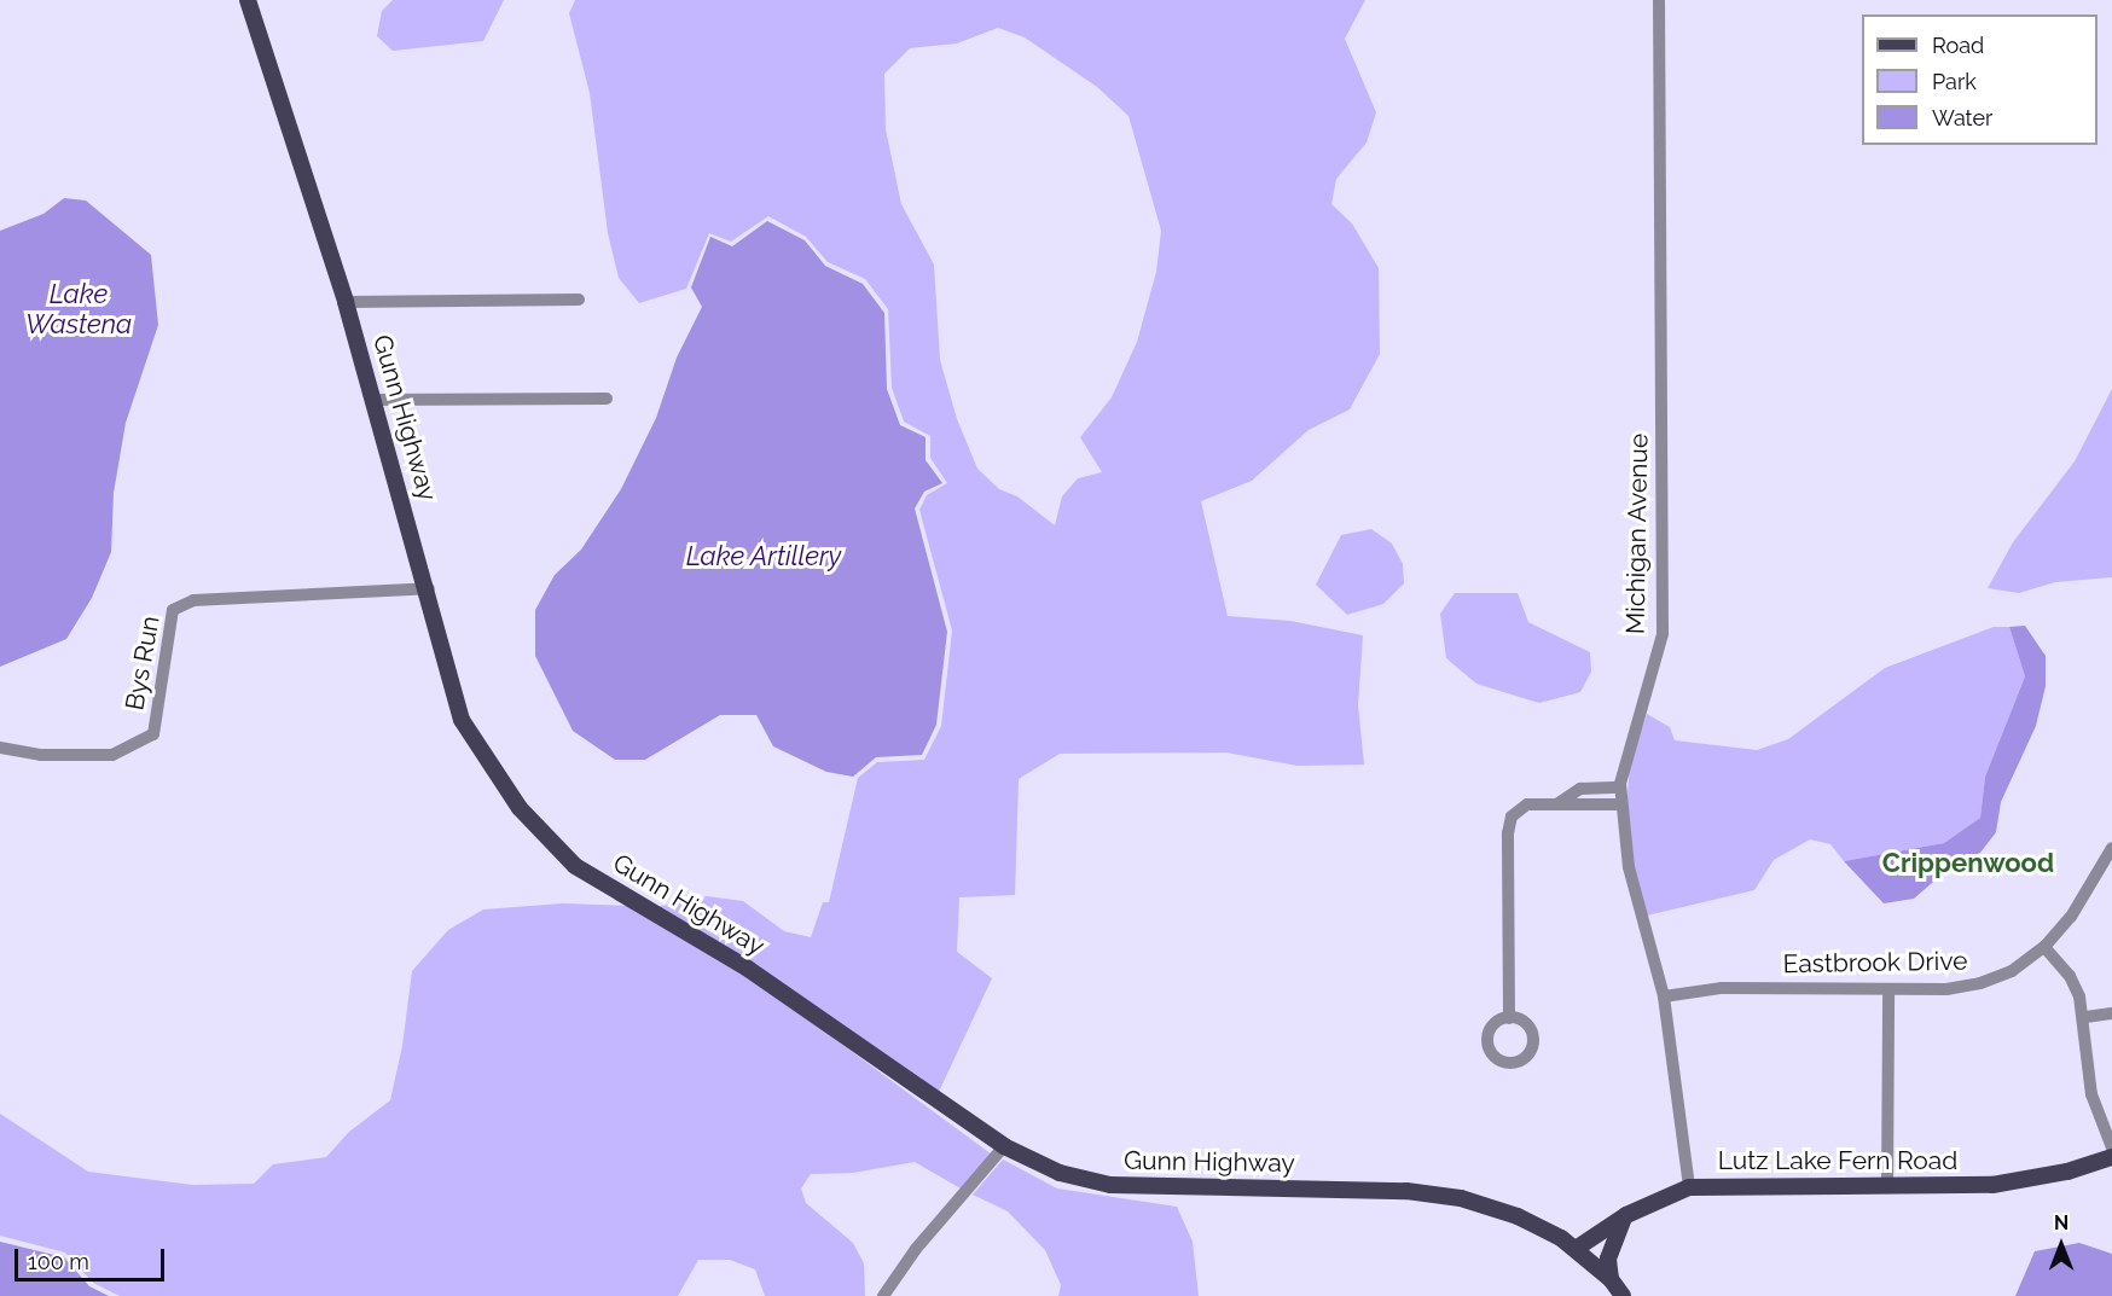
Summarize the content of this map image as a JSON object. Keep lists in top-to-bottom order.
{
  "streets": {
    "main road": ["Gunn Highway", "Lutz Lake Fern Road"],
    "street": ["Michigan Avenue", "Bys Run", "Eastbrook Drive"]
  },
  "crossings": [
    ["Gunn Highway", "Bys Run"],
    ["Gunn Highway", "Lutz Lake Fern Road"],
    ["Michigan Avenue", "Eastbrook Drive"],
    ["Michigan Avenue", "Lutz Lake Fern Road"]
  ],
  "districts": ["Crippenwood"],
  "water": ["Lake Wastena", "Lake Artillery"],
  "legend": ["Road", "Park", "Water"],
  "scale_bar": "100 m",
  "north": "top"
}
